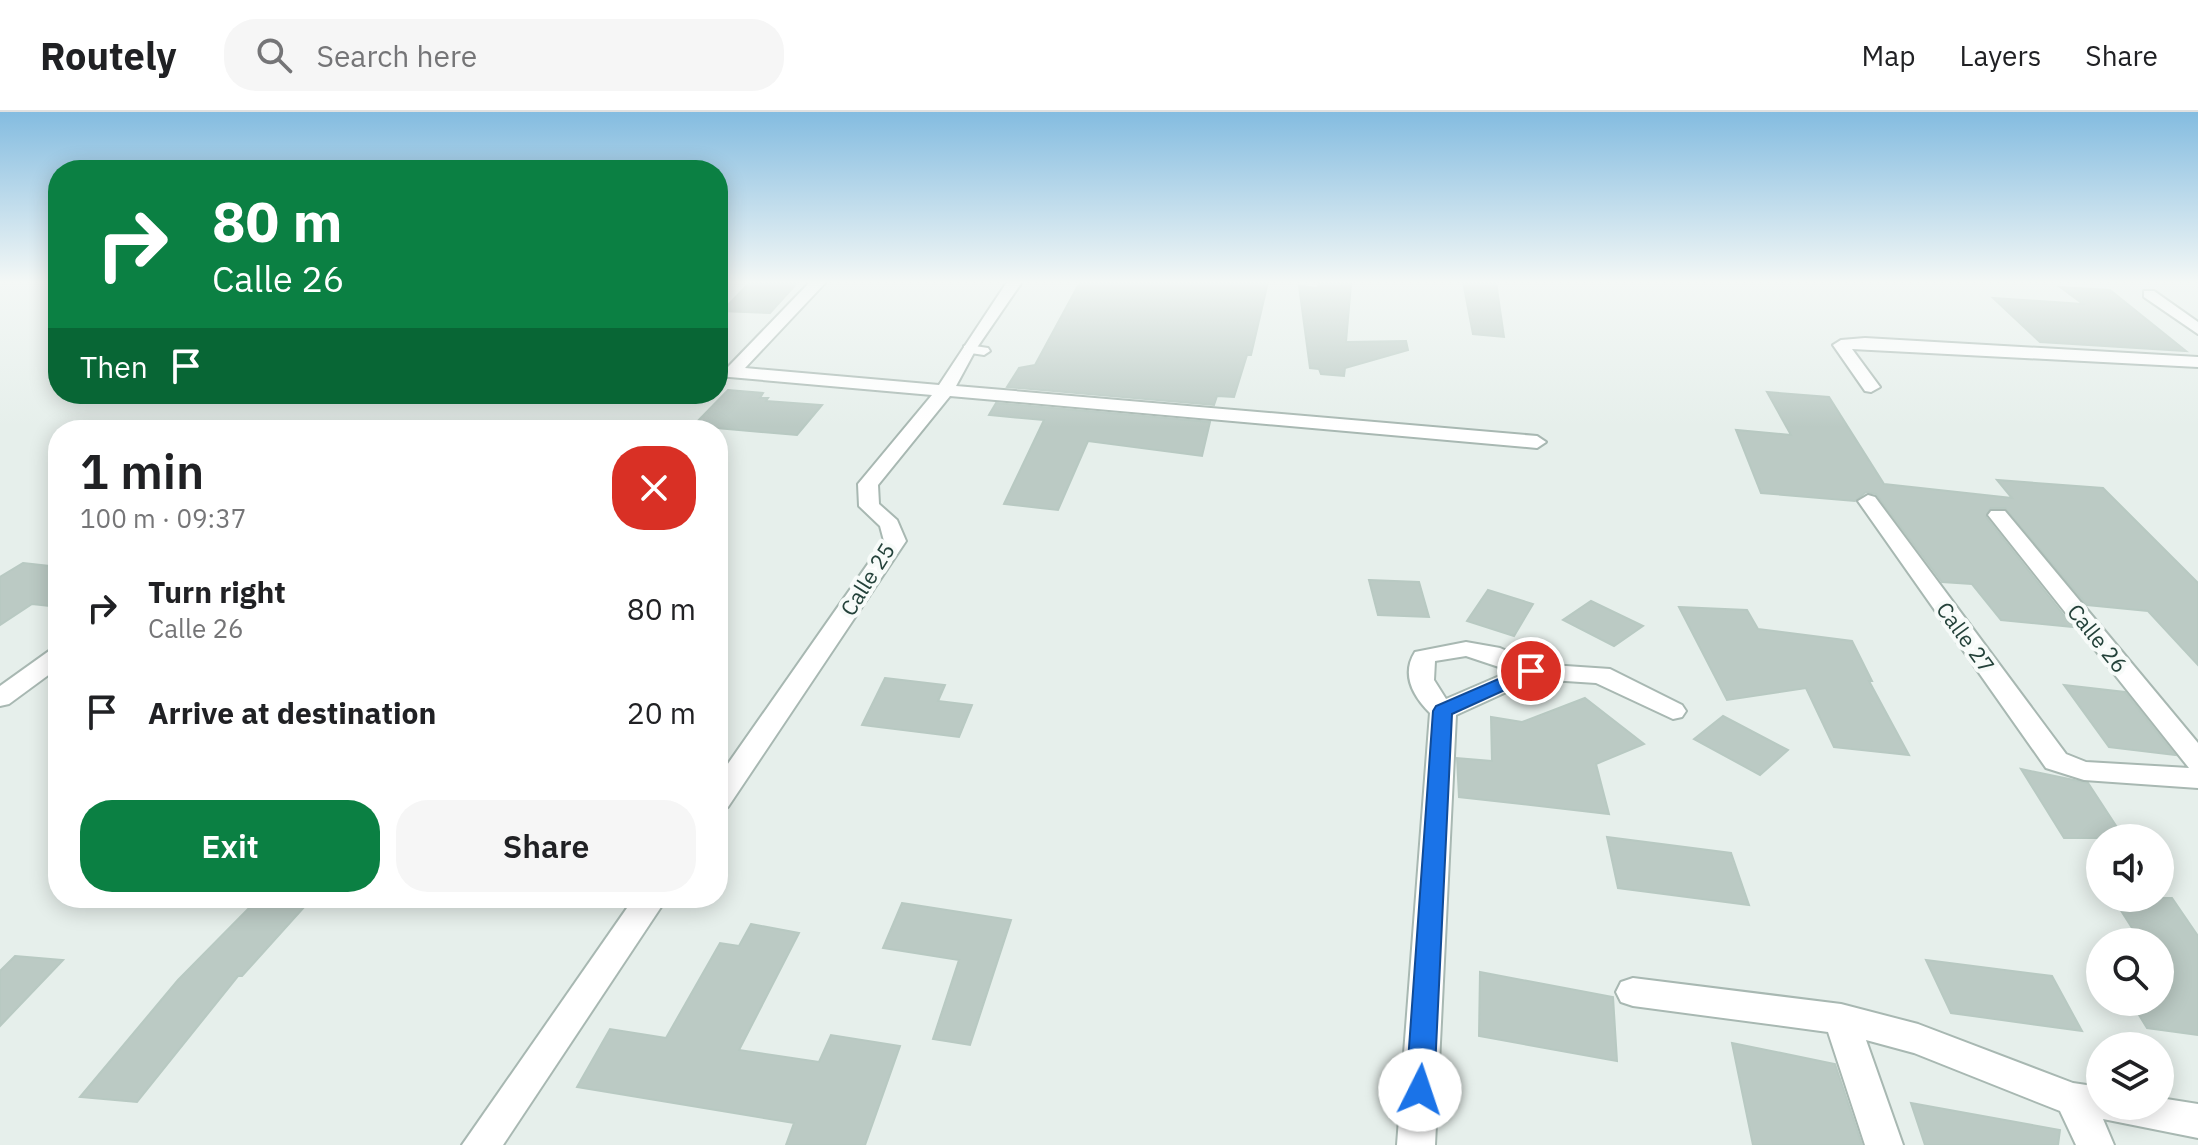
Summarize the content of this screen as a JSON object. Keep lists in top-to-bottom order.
{
  "streets": {
    "street": ["Calle 25", "Calle 27", "Calle 26"]
  },
  "page": {
    "header": "Routely",
    "search": "Search here",
    "nav": ["Map", "Layers", "Share"],
    "turn": ["80 m", "Calle 26"],
    "then": "Then",
    "heading": ["1 min", "100 m · 09:37"],
    "list": [
      {
        "name": "Turn right",
        "note": "Calle 26",
        "value": "80 m"
      },
      {
        "name": "Arrive at destination",
        "value": "20 m"
      }
    ],
    "buttons": ["Exit", "Share"]
  }
}
